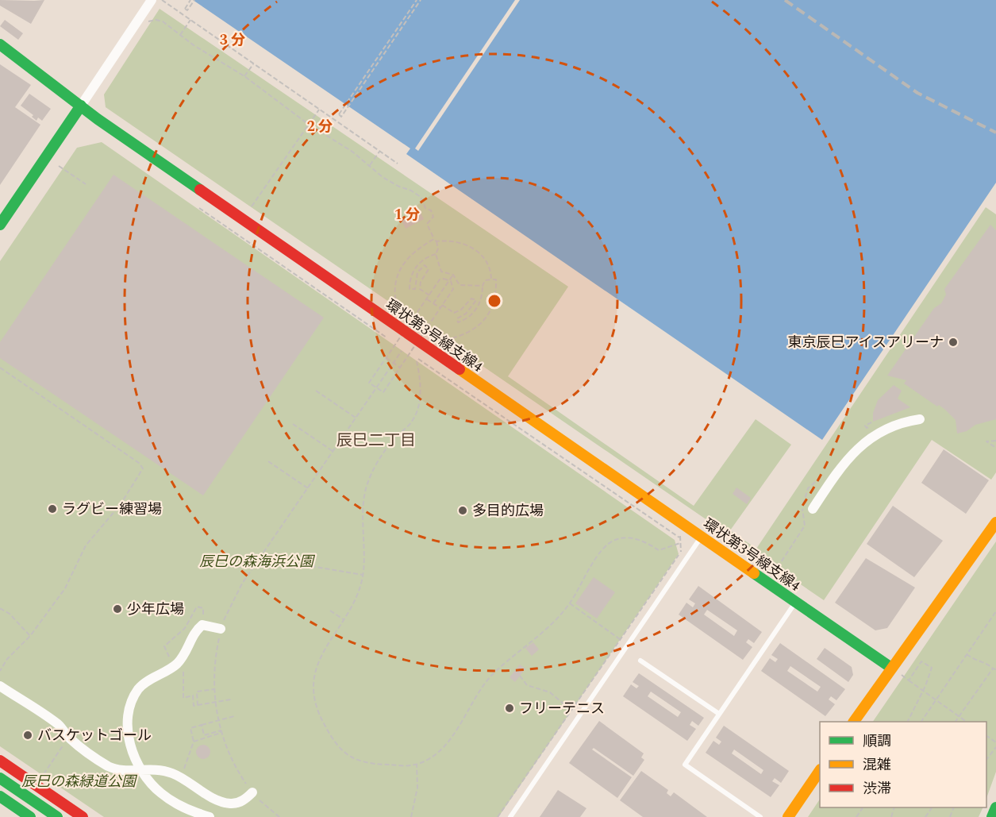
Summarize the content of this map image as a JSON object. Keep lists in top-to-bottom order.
{
  "streets": {
    "main road": ["環状第3号線支線4"]
  },
  "districts": ["辰巳二丁目"],
  "parks": ["辰巳の森海浜公園", "辰巳の森緑道公園"],
  "places": [
    "東京辰巳アイスアリーナ",
    "ラグビー練習場",
    "多目的広場",
    "少年広場",
    "フリーテニス",
    "バスケットゴール"
  ],
  "legend": ["順調", "混雑", "渋滞"],
  "rings": ["3 分", "2 分", "1 分"]
}
